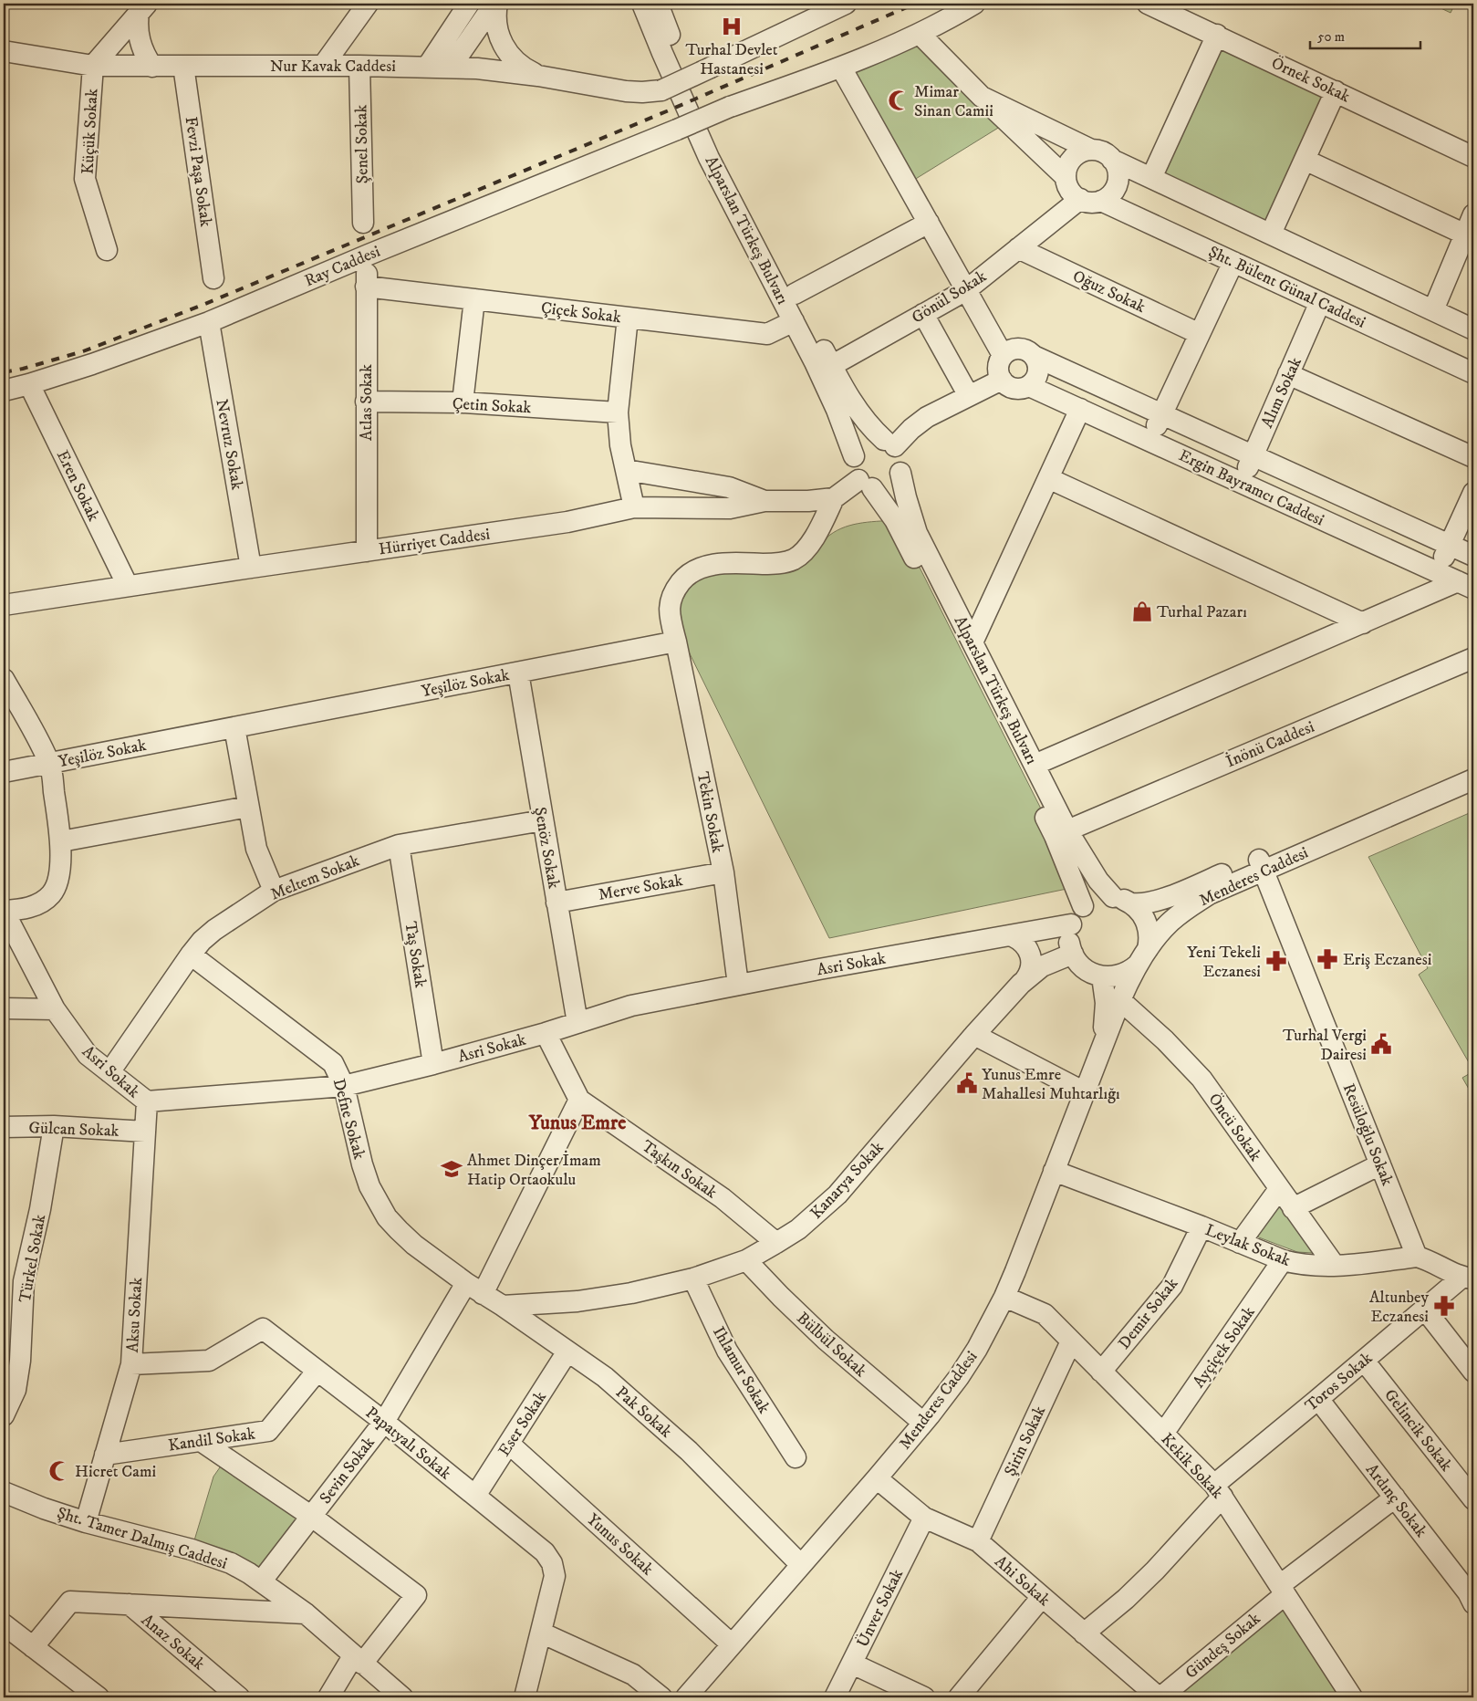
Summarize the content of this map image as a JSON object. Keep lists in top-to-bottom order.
{
  "streets": {
    "street": [
      "Nur Kavak Caddesi",
      "Örnek Sokak",
      "Küçük Sokak",
      "Şenel Sokak",
      "Fevzi Paşa Sokak",
      "Alparslan Türkeş Bulvarı",
      "Ray Caddesi",
      "Şht. Bülent Günal Caddesi",
      "Oğuz Sokak",
      "Gönül Sokak",
      "Çiçek Sokak",
      "Alım Sokak",
      "Atlas Sokak",
      "Çetin Sokak",
      "Nevruz Sokak",
      "Eren Sokak",
      "Ergin Bayramcı Caddesi",
      "Hürriyet Caddesi",
      "Yeşilöz Sokak",
      "İnönü Caddesi",
      "Tekin Sokak",
      "Şenöz Sokak",
      "Menderes Caddesi",
      "Meltem Sokak",
      "Merve Sokak",
      "Taş Sokak",
      "Asri Sokak",
      "Defne Sokak",
      "Öncü Sokak",
      "Gülcan Sokak",
      "Resüloğlu Sokak",
      "Taşkın Sokak",
      "Kanarya Sokak",
      "Leylak Sokak",
      "Türkel Sokak",
      "Demir Sokak",
      "Aksu Sokak",
      "Bülbül Sokak",
      "Ayçiçek Sokak",
      "Ihlamur Sokak",
      "Toros Sokak",
      "Pak Sokak",
      "Eser Sokak",
      "Gelincik Sokak",
      "Kandil Sokak",
      "Şirin Sokak",
      "Papatyalı Sokak",
      "Kekik Sokak",
      "Sevin Sokak",
      "Ardınç Sokak",
      "Şht. Tamer Dalmış Caddesi",
      "Yunus Sokak",
      "Ahi Sokak",
      "Ünver Sokak",
      "Anaz Sokak",
      "Gündeş Sokak"
    ]
  },
  "crossings": [
    ["Nur Kavak Caddesi", "Küçük Sokak"],
    ["Nur Kavak Caddesi", "Şenel Sokak"],
    ["Nur Kavak Caddesi", "Fevzi Paşa Sokak"],
    ["Nur Kavak Caddesi", "Alparslan Türkeş Bulvarı"],
    ["Alparslan Türkeş Bulvarı", "Gönül Sokak"],
    ["Alparslan Türkeş Bulvarı", "Çiçek Sokak"],
    ["Alparslan Türkeş Bulvarı", "Hürriyet Caddesi"],
    ["Alparslan Türkeş Bulvarı", "İnönü Caddesi"],
    ["Alparslan Türkeş Bulvarı", "Menderes Caddesi"],
    ["Alparslan Türkeş Bulvarı", "Asri Sokak"],
    ["Alparslan Türkeş Bulvarı", "Kanarya Sokak"],
    ["Ray Caddesi", "Atlas Sokak"],
    ["Ray Caddesi", "Nevruz Sokak"],
    ["Ray Caddesi", "Eren Sokak"],
    ["Şht. Bülent Günal Caddesi", "Gönül Sokak"],
    ["Şht. Bülent Günal Caddesi", "Alım Sokak"],
    ["Oğuz Sokak", "Gönül Sokak"],
    ["Çiçek Sokak", "Atlas Sokak"],
    ["Alım Sokak", "Ergin Bayramcı Caddesi"],
    ["Atlas Sokak", "Çetin Sokak"],
    ["Atlas Sokak", "Hürriyet Caddesi"],
    ["Nevruz Sokak", "Hürriyet Caddesi"],
    ["Eren Sokak", "Hürriyet Caddesi"],
    ["Yeşilöz Sokak", "Tekin Sokak"],
    ["Yeşilöz Sokak", "Şenöz Sokak"],
    ["Tekin Sokak", "Merve Sokak"],
    ["Tekin Sokak", "Asri Sokak"],
    ["Şenöz Sokak", "Meltem Sokak"],
    ["Şenöz Sokak", "Merve Sokak"],
    ["Şenöz Sokak", "Asri Sokak"],
    ["Menderes Caddesi", "Asri Sokak"],
    ["Menderes Caddesi", "Öncü Sokak"],
    ["Menderes Caddesi", "Resüloğlu Sokak"],
    ["Menderes Caddesi", "Kanarya Sokak"],
    ["Menderes Caddesi", "Leylak Sokak"],
    ["Menderes Caddesi", "Bülbül Sokak"],
    ["Menderes Caddesi", "Pak Sokak"],
    ["Menderes Caddesi", "Kekik Sokak"],
    ["Menderes Caddesi", "Yunus Sokak"],
    ["Menderes Caddesi", "Ahi Sokak"],
    ["Meltem Sokak", "Taş Sokak"],
    ["Meltem Sokak", "Asri Sokak"],
    ["Meltem Sokak", "Defne Sokak"],
    ["Taş Sokak", "Asri Sokak"],
    ["Asri Sokak", "Defne Sokak"],
    ["Asri Sokak", "Taşkın Sokak"],
    ["Asri Sokak", "Kanarya Sokak"],
    ["Asri Sokak", "Aksu Sokak"],
    ["Defne Sokak", "Pak Sokak"],
    ["Defne Sokak", "Sevin Sokak"],
    ["Öncü Sokak", "Leylak Sokak"],
    ["Gülcan Sokak", "Türkel Sokak"],
    ["Gülcan Sokak", "Aksu Sokak"],
    ["Resüloğlu Sokak", "Leylak Sokak"],
    ["Taşkın Sokak", "Kanarya Sokak"],
    ["Kanarya Sokak", "Bülbül Sokak"],
    ["Kanarya Sokak", "Ihlamur Sokak"],
    ["Kanarya Sokak", "Pak Sokak"],
    ["Leylak Sokak", "Demir Sokak"],
    ["Leylak Sokak", "Ayçiçek Sokak"],
    ["Leylak Sokak", "Toros Sokak"],
    ["Demir Sokak", "Kekik Sokak"],
    ["Aksu Sokak", "Kandil Sokak"],
    ["Aksu Sokak", "Papatyalı Sokak"],
    ["Aksu Sokak", "Şht. Tamer Dalmış Caddesi"],
    ["Ayçiçek Sokak", "Kekik Sokak"],
    ["Toros Sokak", "Gelincik Sokak"],
    ["Toros Sokak", "Kekik Sokak"],
    ["Toros Sokak", "Ardınç Sokak"],
    ["Toros Sokak", "Ahi Sokak"],
    ["Pak Sokak", "Eser Sokak"],
    ["Pak Sokak", "Sevin Sokak"],
    ["Eser Sokak", "Papatyalı Sokak"],
    ["Eser Sokak", "Yunus Sokak"],
    ["Kandil Sokak", "Papatyalı Sokak"],
    ["Şirin Sokak", "Kekik Sokak"],
    ["Şirin Sokak", "Ahi Sokak"],
    ["Papatyalı Sokak", "Sevin Sokak"],
    ["Kekik Sokak", "Gündeş Sokak"],
    ["Sevin Sokak", "Şht. Tamer Dalmış Caddesi"],
    ["Ardınç Sokak", "Gündeş Sokak"],
    ["Ahi Sokak", "Ünver Sokak"],
    ["Ahi Sokak", "Gündeş Sokak"]
  ],
  "districts": ["Yunus Emre"],
  "places": {
    "hospital": ["Turhal Devlet Hastanesi"],
    "mosque": ["Mimar Sinan Camii", "Hicret Cami"],
    "shop": ["Turhal Pazarı"],
    "pharmacy": ["Eriş Eczanesi", "Yeni Tekeli Eczanesi", "Altunbey Eczanesi"],
    "public building": ["Turhal Vergi Dairesi", "Yunus Emre Mahallesi Muhtarlığı"],
    "school or university": ["Ahmet Dinçer İmam Hatip Ortaokulu"]
  },
  "scale_bar": "50 m"
}
